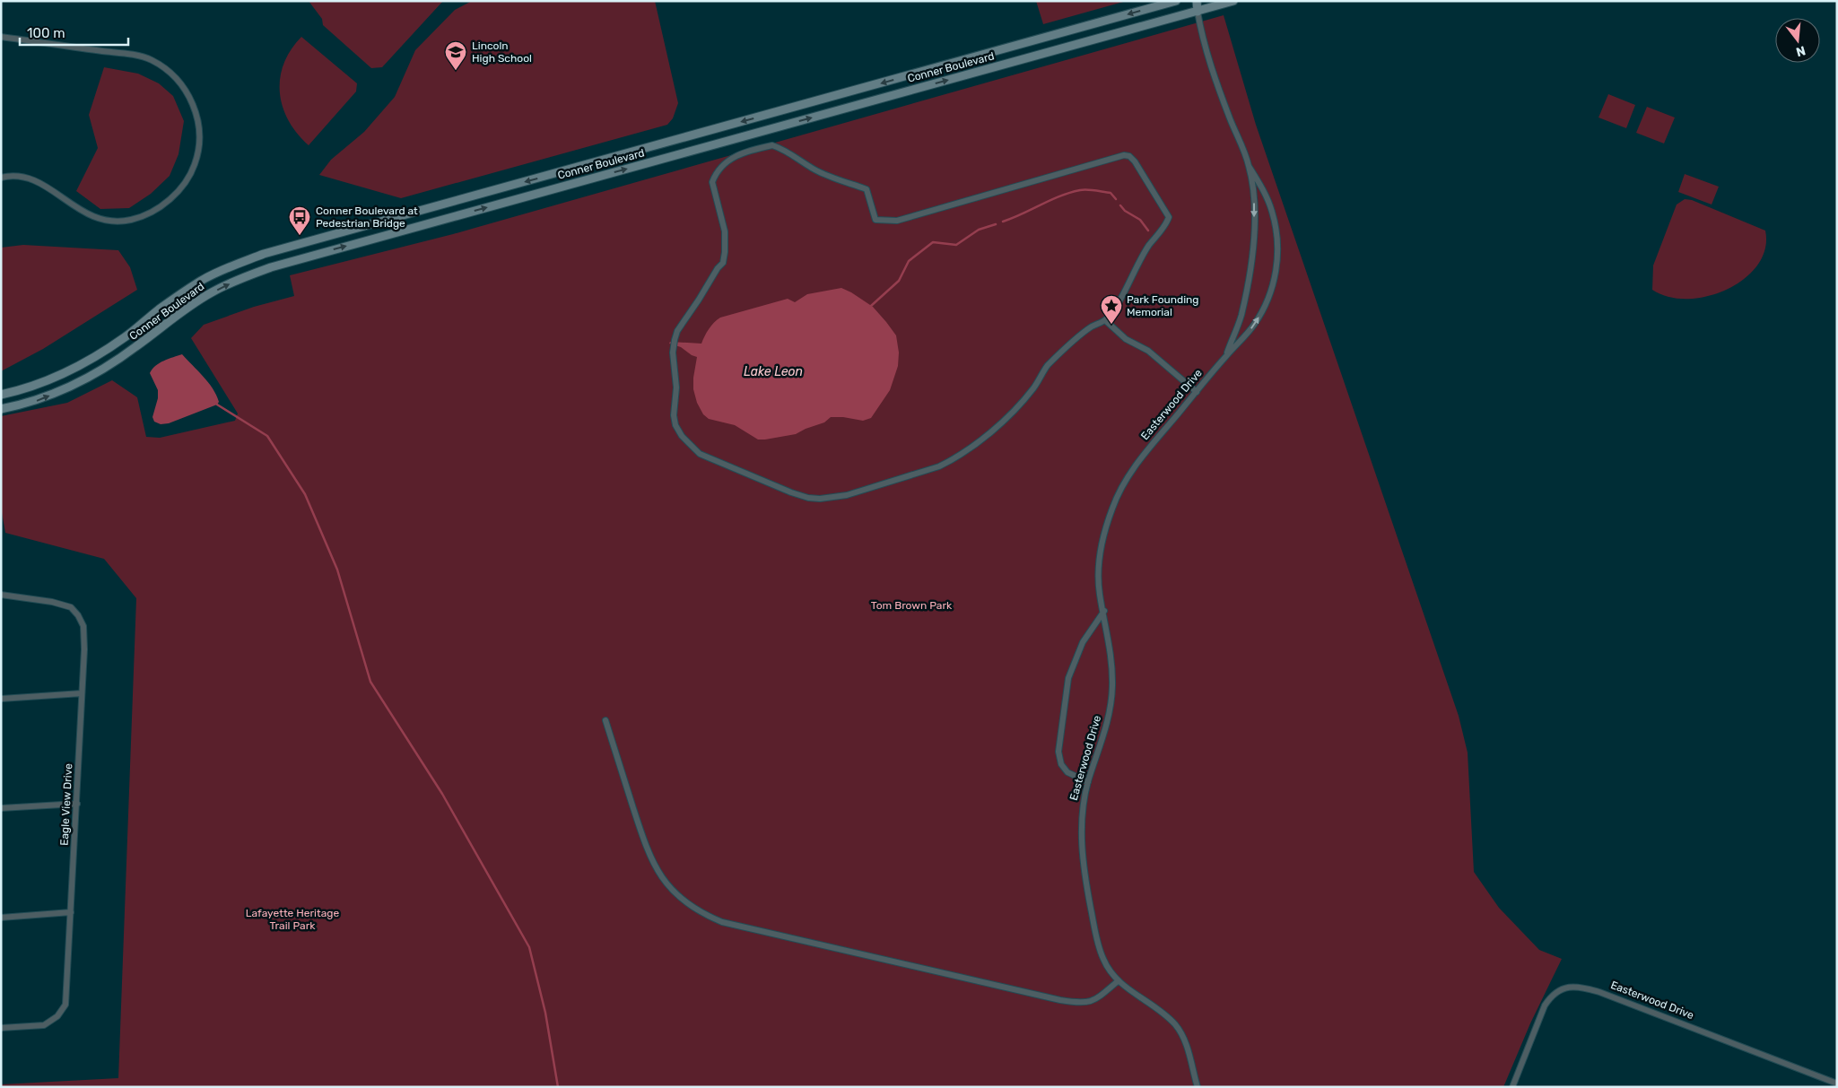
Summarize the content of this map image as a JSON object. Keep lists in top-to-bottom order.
{
  "streets": {
    "main road": ["Conner Boulevard", "Easterwood Drive"],
    "street": ["Eagle View Drive"]
  },
  "crossings": [
    ["Conner Boulevard", "Easterwood Drive"]
  ],
  "water": ["Lake Leon"],
  "parks": ["Tom Brown Park", "Lafayette Heritage Trail Park"],
  "places": {
    "school or university": ["Lincoln High School"],
    "bus stop": ["Conner Boulevard at Pedestrian Bridge"],
    "place": ["Park Founding Memorial"]
  },
  "scale_bar": "100 m",
  "north": "bottom"
}
